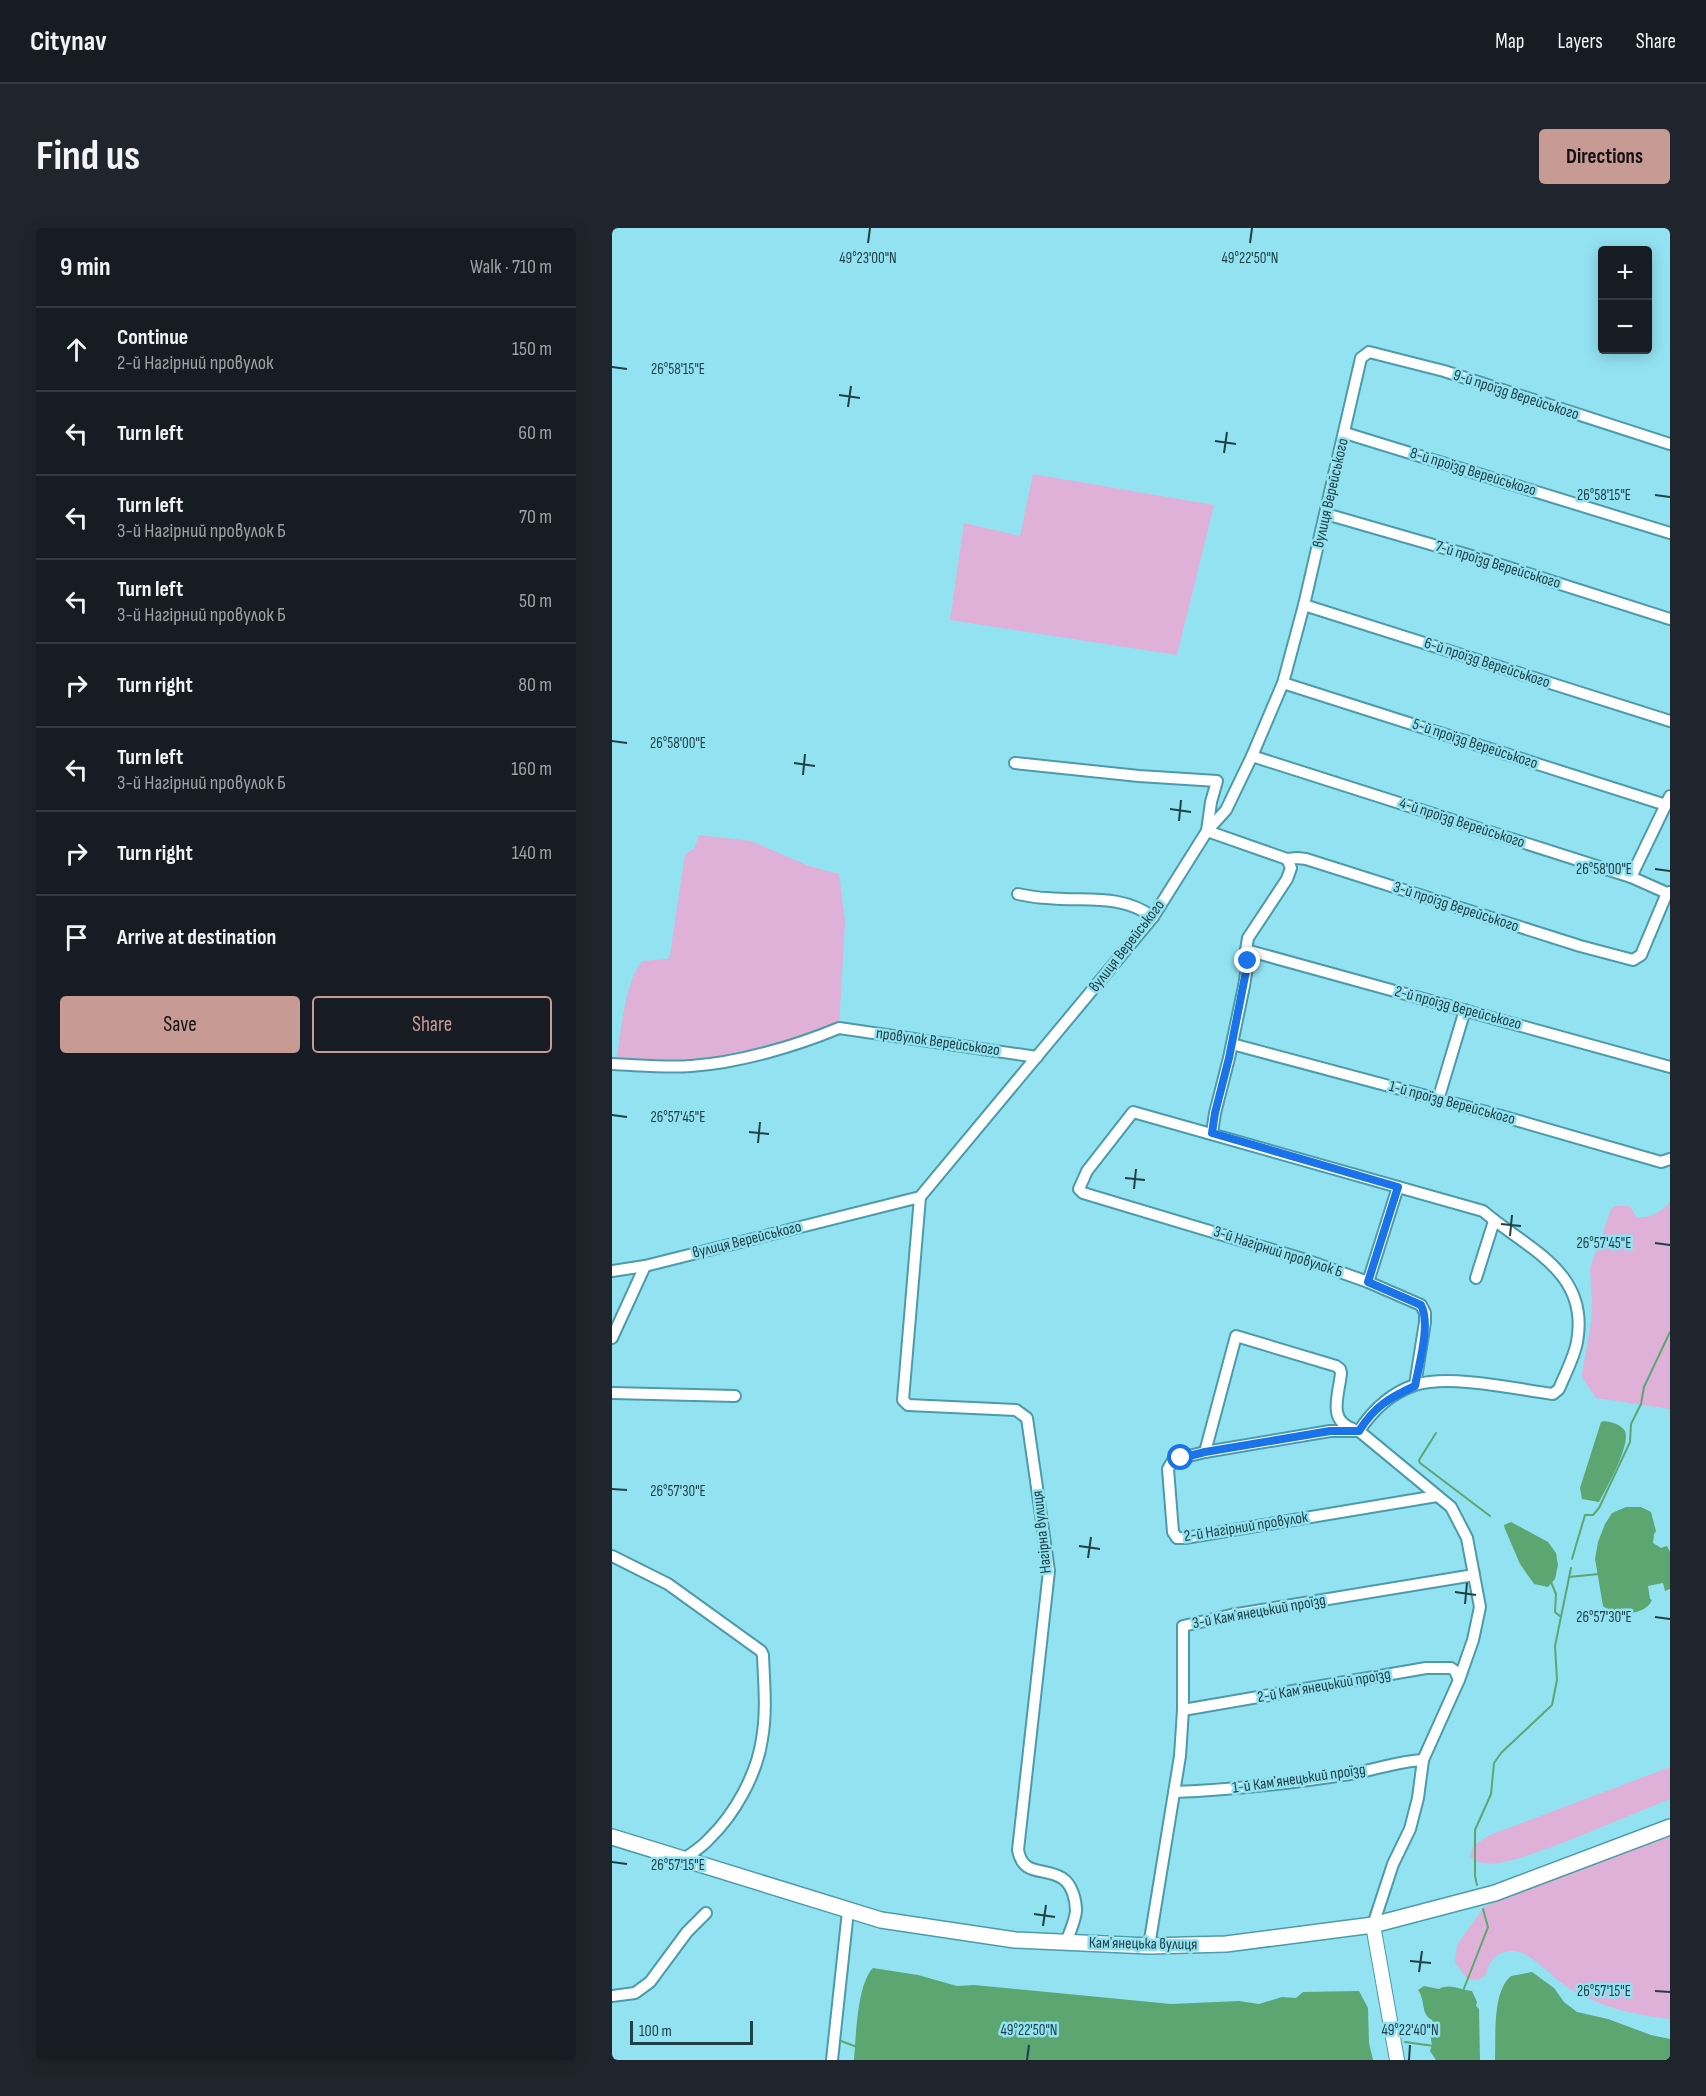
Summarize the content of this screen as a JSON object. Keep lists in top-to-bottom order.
{
  "streets": {
    "main road": ["Камʼянецька вулиця"],
    "street": [
      "9-й проїзд Верейського",
      "8-й проїзд Верейського",
      "вулиця Верейського",
      "7-й проїзд Верейського",
      "6-й проїзд Верейського",
      "5-й проїзд Верейського",
      "4-й проїзд Верейського",
      "3-й проїзд Верейського",
      "2-й проїзд Верейського",
      "провулок Верейського",
      "1-й проїзд Верейського",
      "3-й Нагірний провулок Б",
      "2-й Нагірний провулок",
      "Нагірна вулиця",
      "3-й Камʼянецький проїзд",
      "2-й Камʼянецький проїзд",
      "1-й Камʼянецький проїзд"
    ]
  },
  "crossings": [
    ["9-й проїзд Верейського", "вулиця Верейського"],
    ["8-й проїзд Верейського", "вулиця Верейського"],
    ["вулиця Верейського", "7-й проїзд Верейського"],
    ["вулиця Верейського", "6-й проїзд Верейського"],
    ["вулиця Верейського", "5-й проїзд Верейського"],
    ["вулиця Верейського", "4-й проїзд Верейського"],
    ["вулиця Верейського", "3-й проїзд Верейського"],
    ["вулиця Верейського", "провулок Верейського"],
    ["вулиця Верейського", "Нагірна вулиця"],
    ["4-й проїзд Верейського", "3-й проїзд Верейського"],
    ["Нагірна вулиця", "Камʼянецька вулиця"],
    ["3-й Камʼянецький проїзд", "2-й Камʼянецький проїзд"],
    ["3-й Камʼянецький проїзд", "1-й Камʼянецький проїзд"],
    ["3-й Камʼянецький проїзд", "Камʼянецька вулиця"]
  ],
  "scale_bar": "100 m",
  "page": {
    "header": "Citynav",
    "nav": ["Map", "Layers", "Share"],
    "buttons": [
      "Directions",
      ["Save", "Share"]
    ],
    "title": "Find us",
    "heading": ["9 min", "Walk · 710 m"],
    "map_buttons": ["+", "−"],
    "list": [
      ["Continue", "2-й Нагірний провулок", "150 m"],
      ["Turn left", "60 m"],
      ["Turn left", "3-й Нагірний провулок Б", "70 m"],
      ["Turn left", "3-й Нагірний провулок Б", "50 m"],
      ["Turn right", "80 m"],
      ["Turn left", "3-й Нагірний провулок Б", "160 m"],
      ["Turn right", "140 m"],
      "Arrive at destination"
    ],
    "scale": "100 m"
  },
  "coordinates": [
    "49°23'00\"N",
    "49°22'50\"N",
    "26°58'15\"E",
    "26°58'00\"E",
    "26°57'45\"E",
    "26°57'30\"E",
    "26°57'15\"E",
    "49°22'40\"N"
  ]
}
